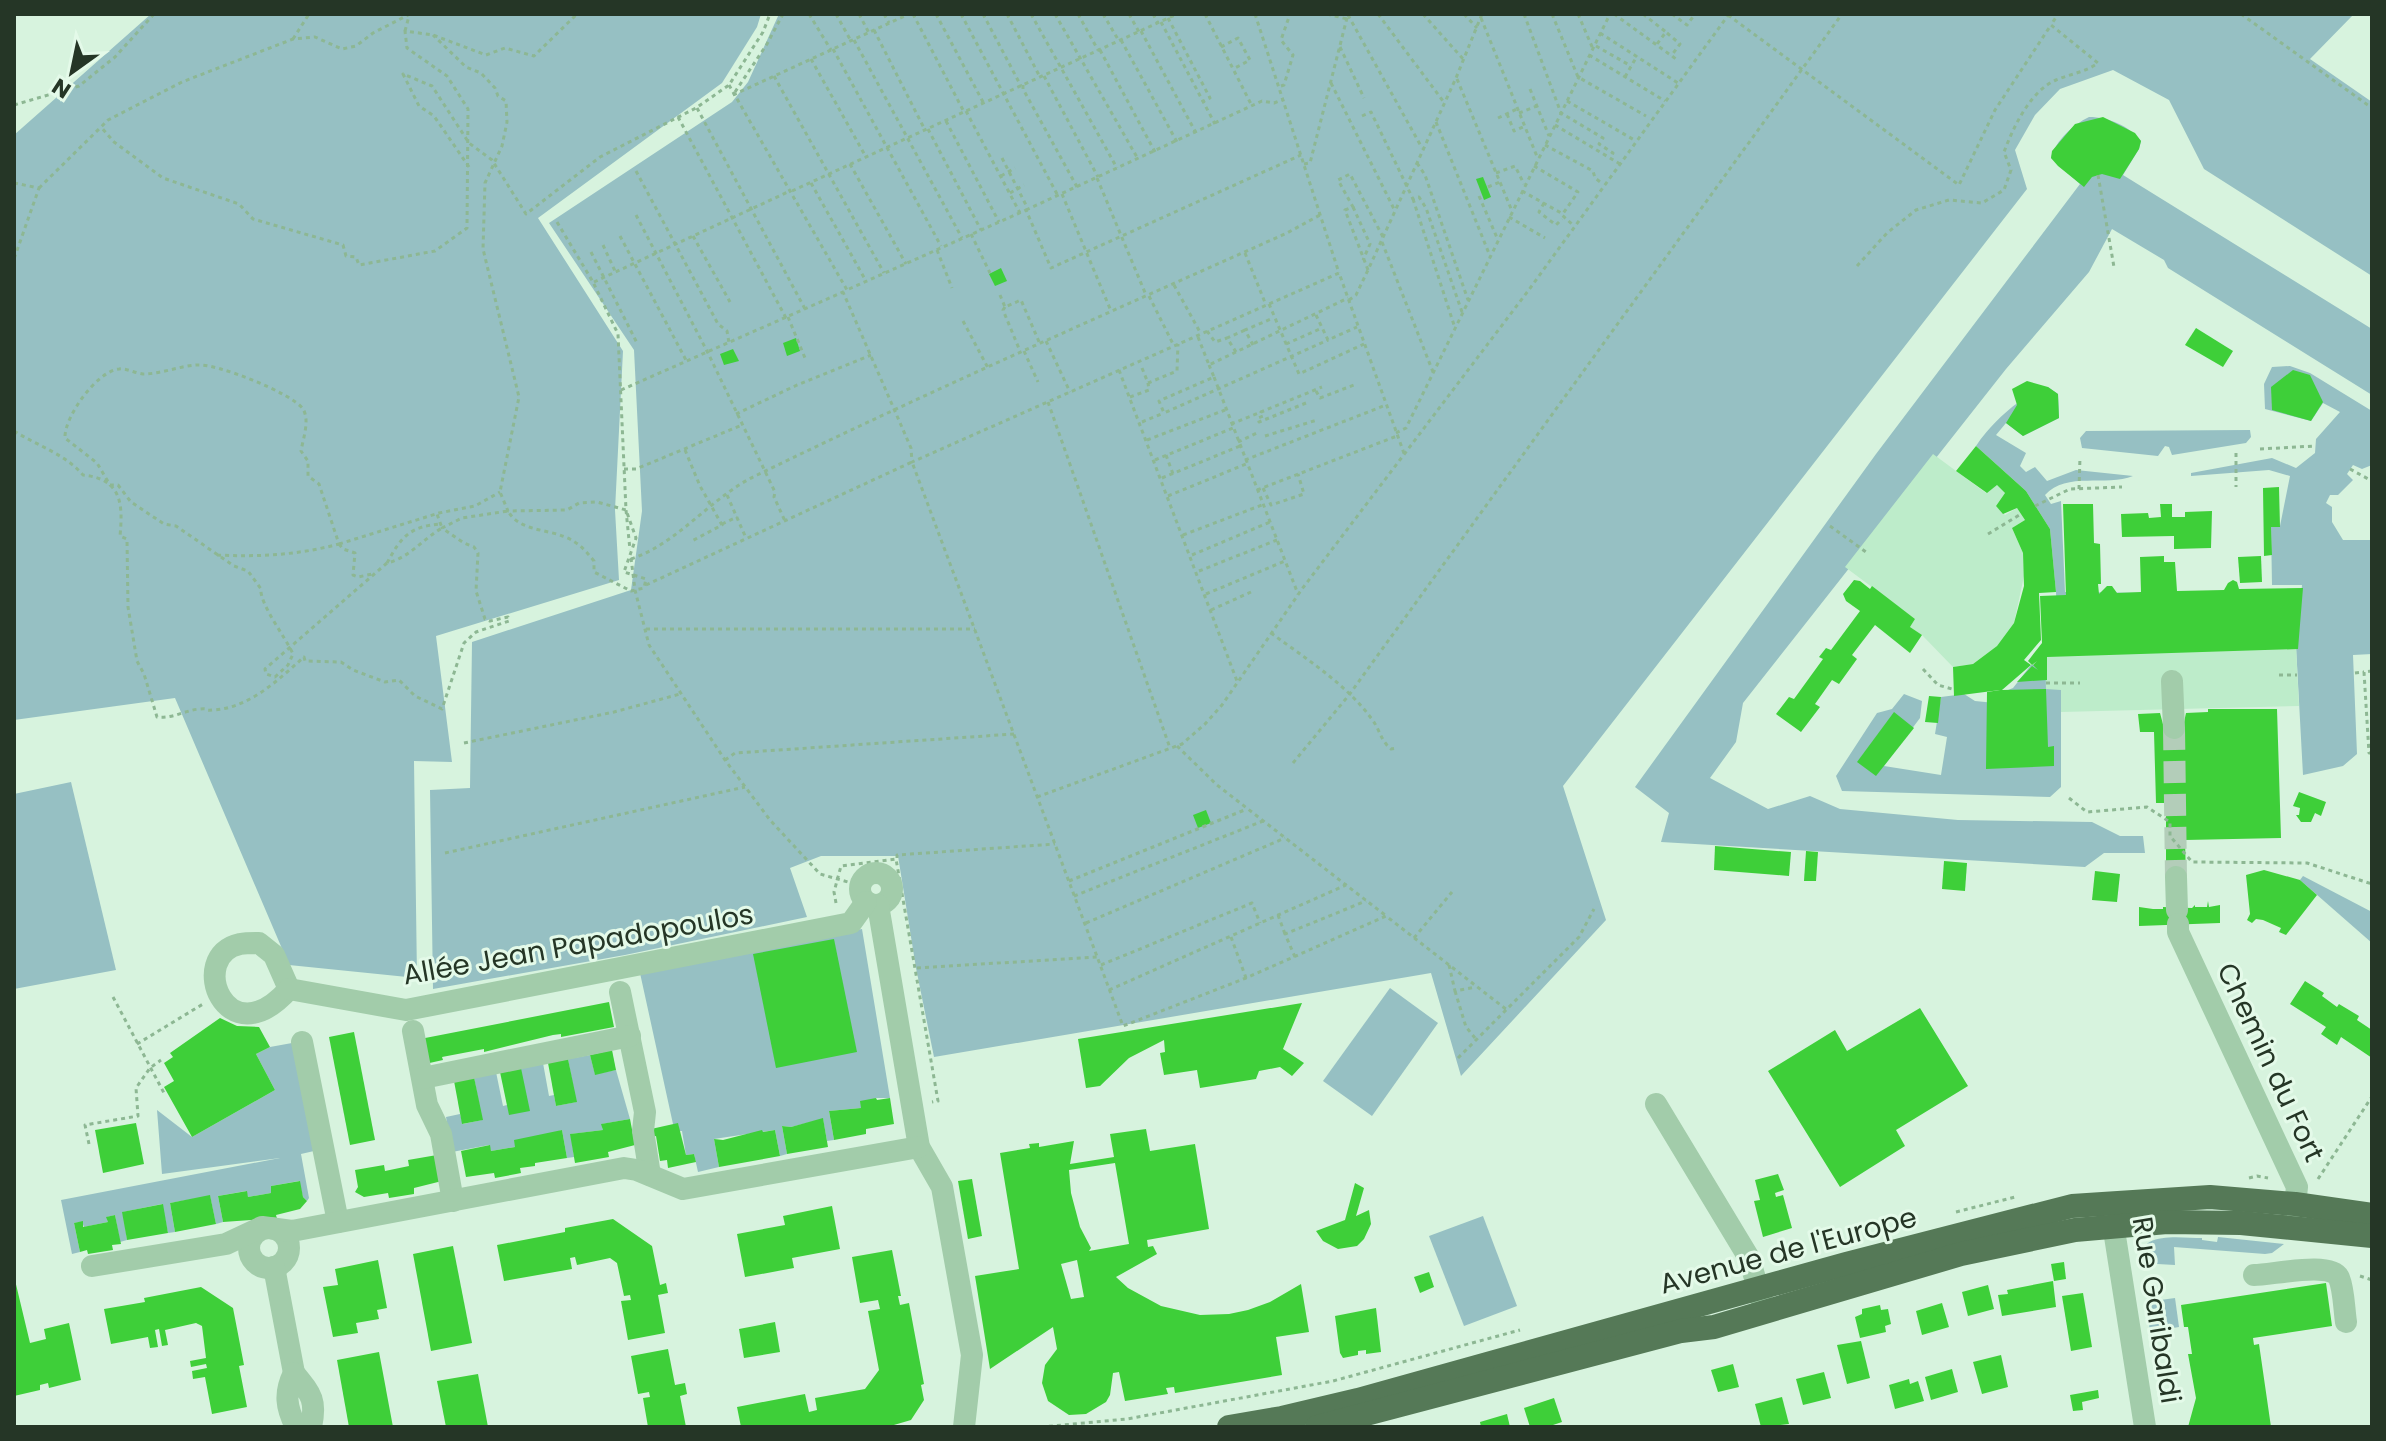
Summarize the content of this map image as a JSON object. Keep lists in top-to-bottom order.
{
  "streets": {
    "main road": ["Avenue de l'Europe"],
    "street": ["Allée Jean Papadopoulos", "Chemin du Fort", "Rue Garibaldi"]
  },
  "crossings": [
    ["Chemin du Fort", "Avenue de l'Europe"],
    ["Avenue de l'Europe", "Rue Garibaldi"]
  ],
  "north": "bottom left"
}
